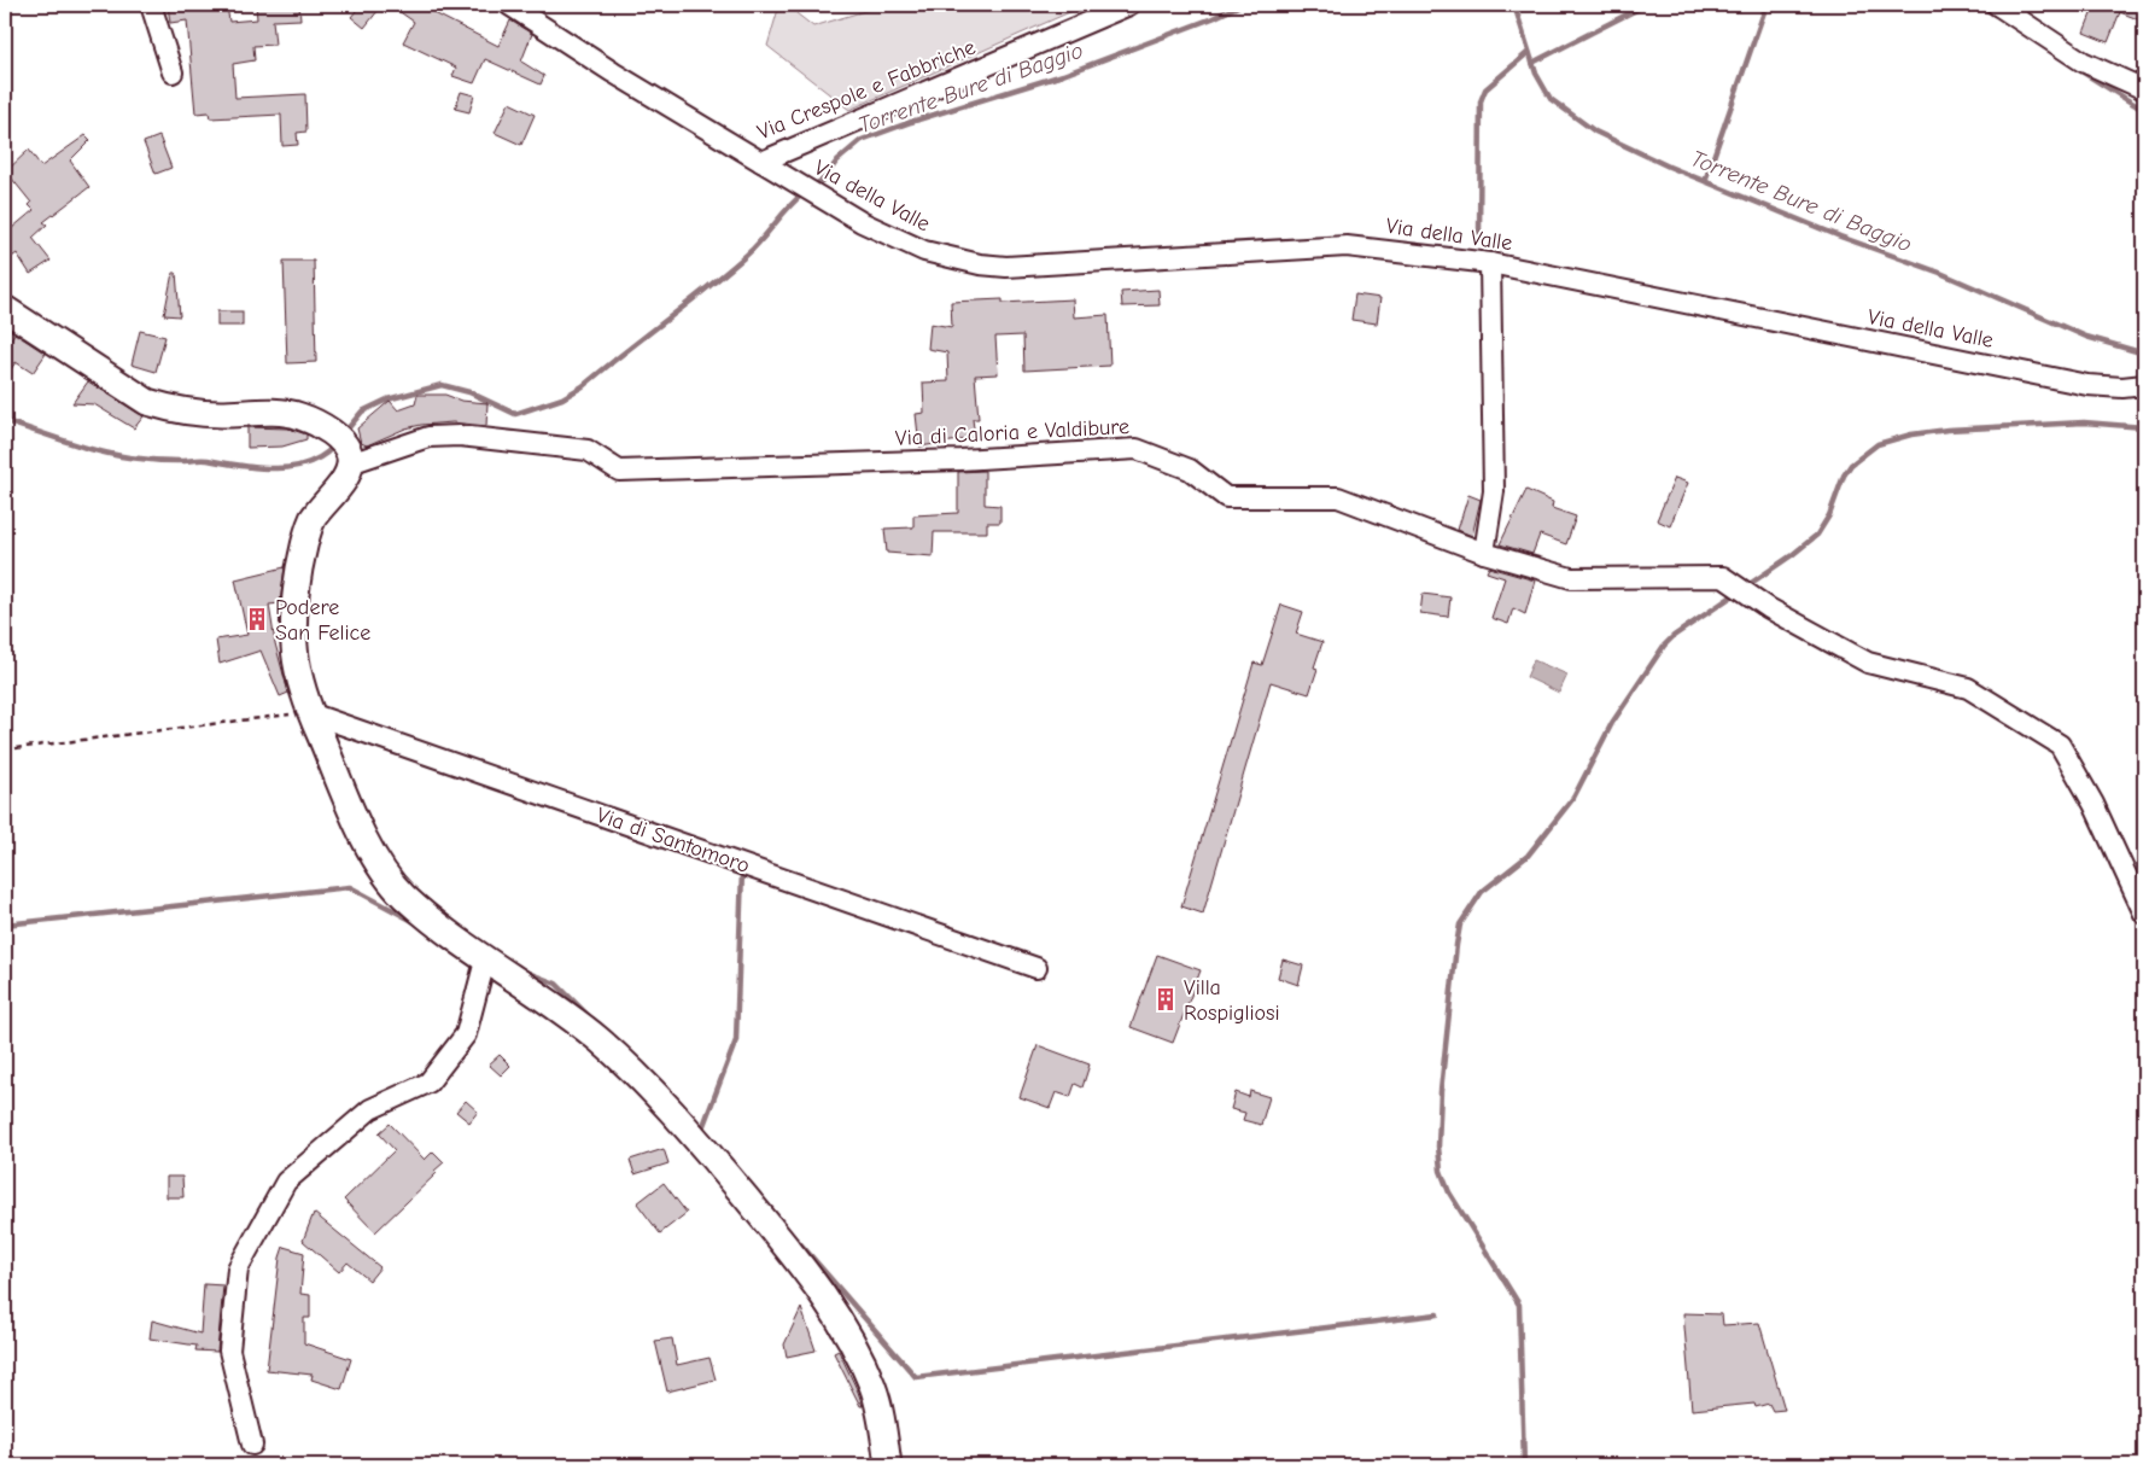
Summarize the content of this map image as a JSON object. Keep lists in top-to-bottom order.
{
  "streets": {
    "street": [
      "Via Crespole e Fabbriche",
      "Via della Valle",
      "Via di Caloria e Valdibure",
      "Via di Santomoro"
    ]
  },
  "crossings": [
    ["Via Crespole e Fabbriche", "Via della Valle"]
  ],
  "water": ["Torrente Bure di Baggio"],
  "places": {
    "building": ["Podere San Felice", "Villa Rospigliosi"]
  }
}
